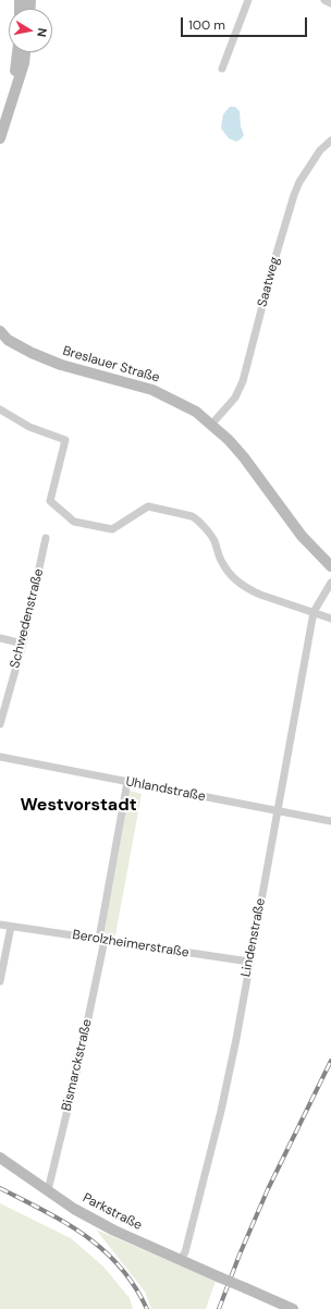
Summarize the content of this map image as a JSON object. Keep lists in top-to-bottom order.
{
  "streets": {
    "main road": ["Breslauer Straße", "Parkstraße"],
    "street": [
      "Saatweg",
      "Schwedenstraße",
      "Uhlandstraße",
      "Lindenstraße",
      "Berolzheimerstraße",
      "Bismarckstraße"
    ]
  },
  "crossings": [
    ["Saatweg", "Breslauer Straße"],
    ["Uhlandstraße", "Lindenstraße"],
    ["Uhlandstraße", "Bismarckstraße"],
    ["Lindenstraße", "Berolzheimerstraße"],
    ["Lindenstraße", "Parkstraße"],
    ["Berolzheimerstraße", "Bismarckstraße"],
    ["Bismarckstraße", "Parkstraße"]
  ],
  "districts": ["Westvorstadt"],
  "scale_bar": "100 m",
  "north": "right"
}
